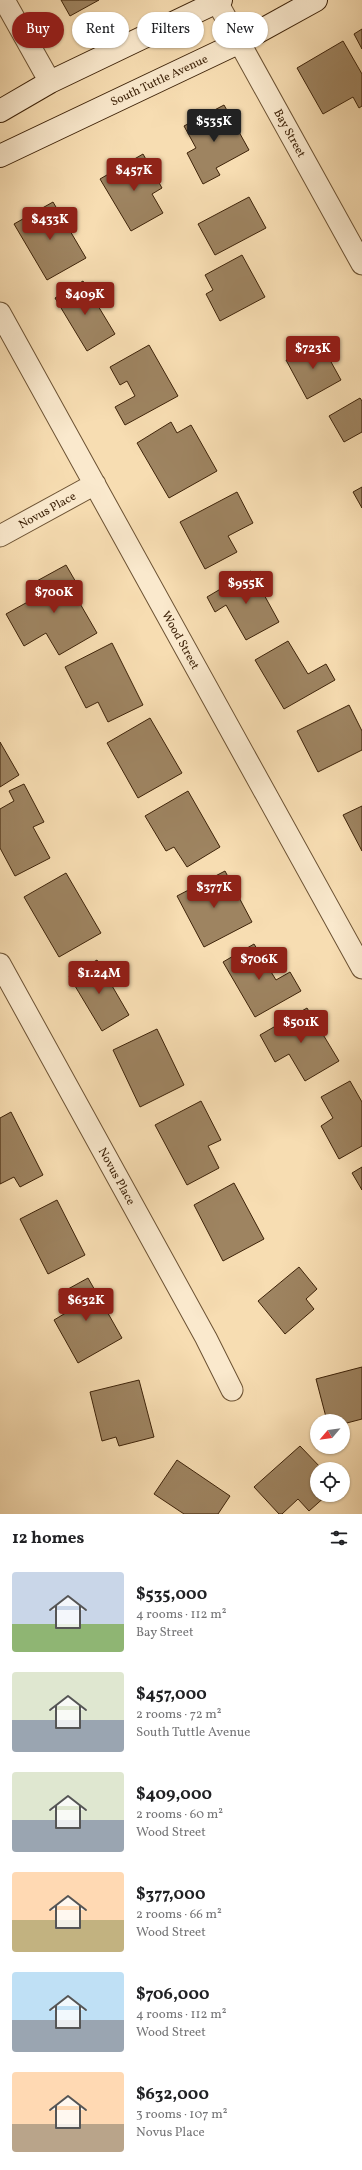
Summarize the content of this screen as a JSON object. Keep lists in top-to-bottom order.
{
  "streets": {
    "main road": ["South Tuttle Avenue"],
    "street": ["Bay Street", "Novus Place", "Wood Street"]
  },
  "crossings": [
    ["Novus Place", "Wood Street"]
  ],
  "north": "bottom left",
  "page": {
    "chip": [
      "Buy",
      "Rent",
      "Filters",
      "New"
    ],
    "price": [
      "$535K",
      "$457K",
      "$433K",
      "$409K",
      "$723K",
      "$955K",
      "$700K",
      "$377K",
      "$706K",
      "$1.24M",
      "$501K",
      "$632K"
    ],
    "heading": "12 homes",
    "list": [
      {
        "name": "$535,000",
        "note": "4 rooms · 112 m² · Bay Street"
      },
      {
        "name": "$457,000",
        "note": "2 rooms · 72 m² · South Tuttle Avenue"
      },
      {
        "name": "$409,000",
        "note": "2 rooms · 60 m² · Wood Street"
      },
      {
        "name": "$377,000",
        "note": "2 rooms · 66 m² · Wood Street"
      },
      {
        "name": "$706,000",
        "note": "4 rooms · 112 m² · Wood Street"
      },
      {
        "name": "$632,000",
        "note": "3 rooms · 107 m² · Novus Place"
      }
    ]
  }
}
